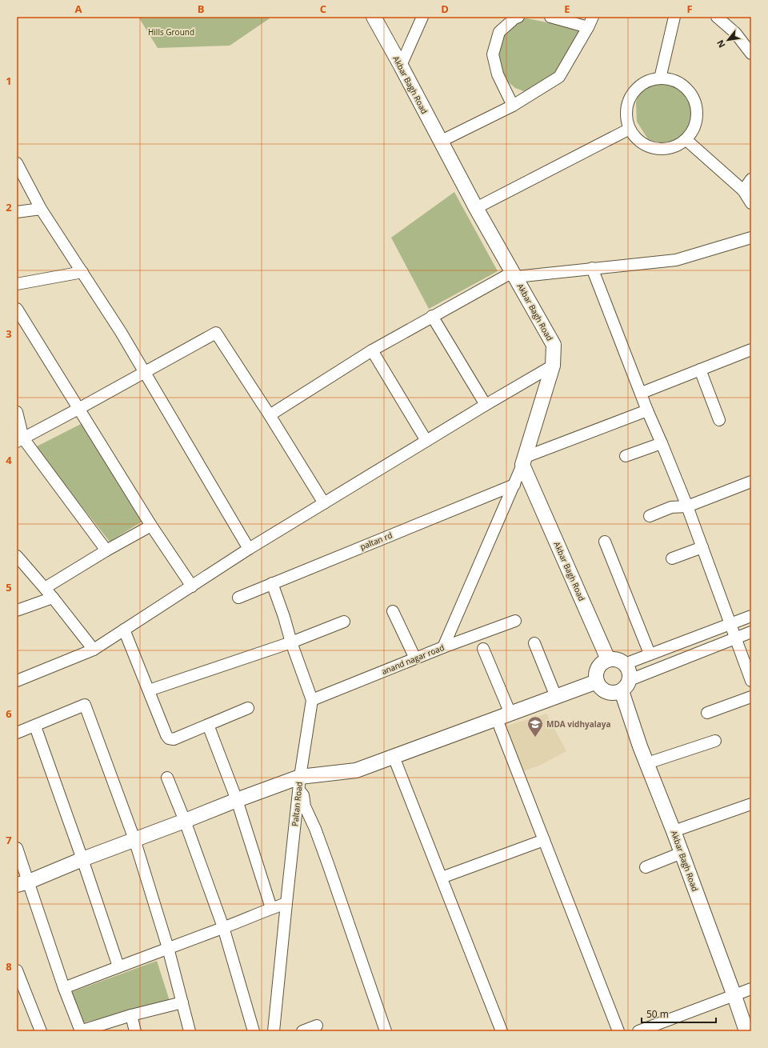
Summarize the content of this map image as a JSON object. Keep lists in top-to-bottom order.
{
  "streets": {
    "street": [
      "Akbar Bagh Road",
      "paltan rd",
      "anand nagar road",
      "Paltan Road"
    ]
  },
  "crossings": [
    ["paltan rd", "Paltan Road"],
    ["anand nagar road", "Paltan Road"]
  ],
  "parks": ["Hills Ground"],
  "places": {
    "school or university": ["MDA vidhyalaya"]
  },
  "scale_bar": "50 m",
  "north": "bottom left",
  "grid": {
    "columns": [
      "A",
      "B",
      "C",
      "D",
      "E",
      "F"
    ],
    "rows": [
      "1",
      "2",
      "3",
      "4",
      "5",
      "6",
      "7",
      "8"
    ]
  }
}
